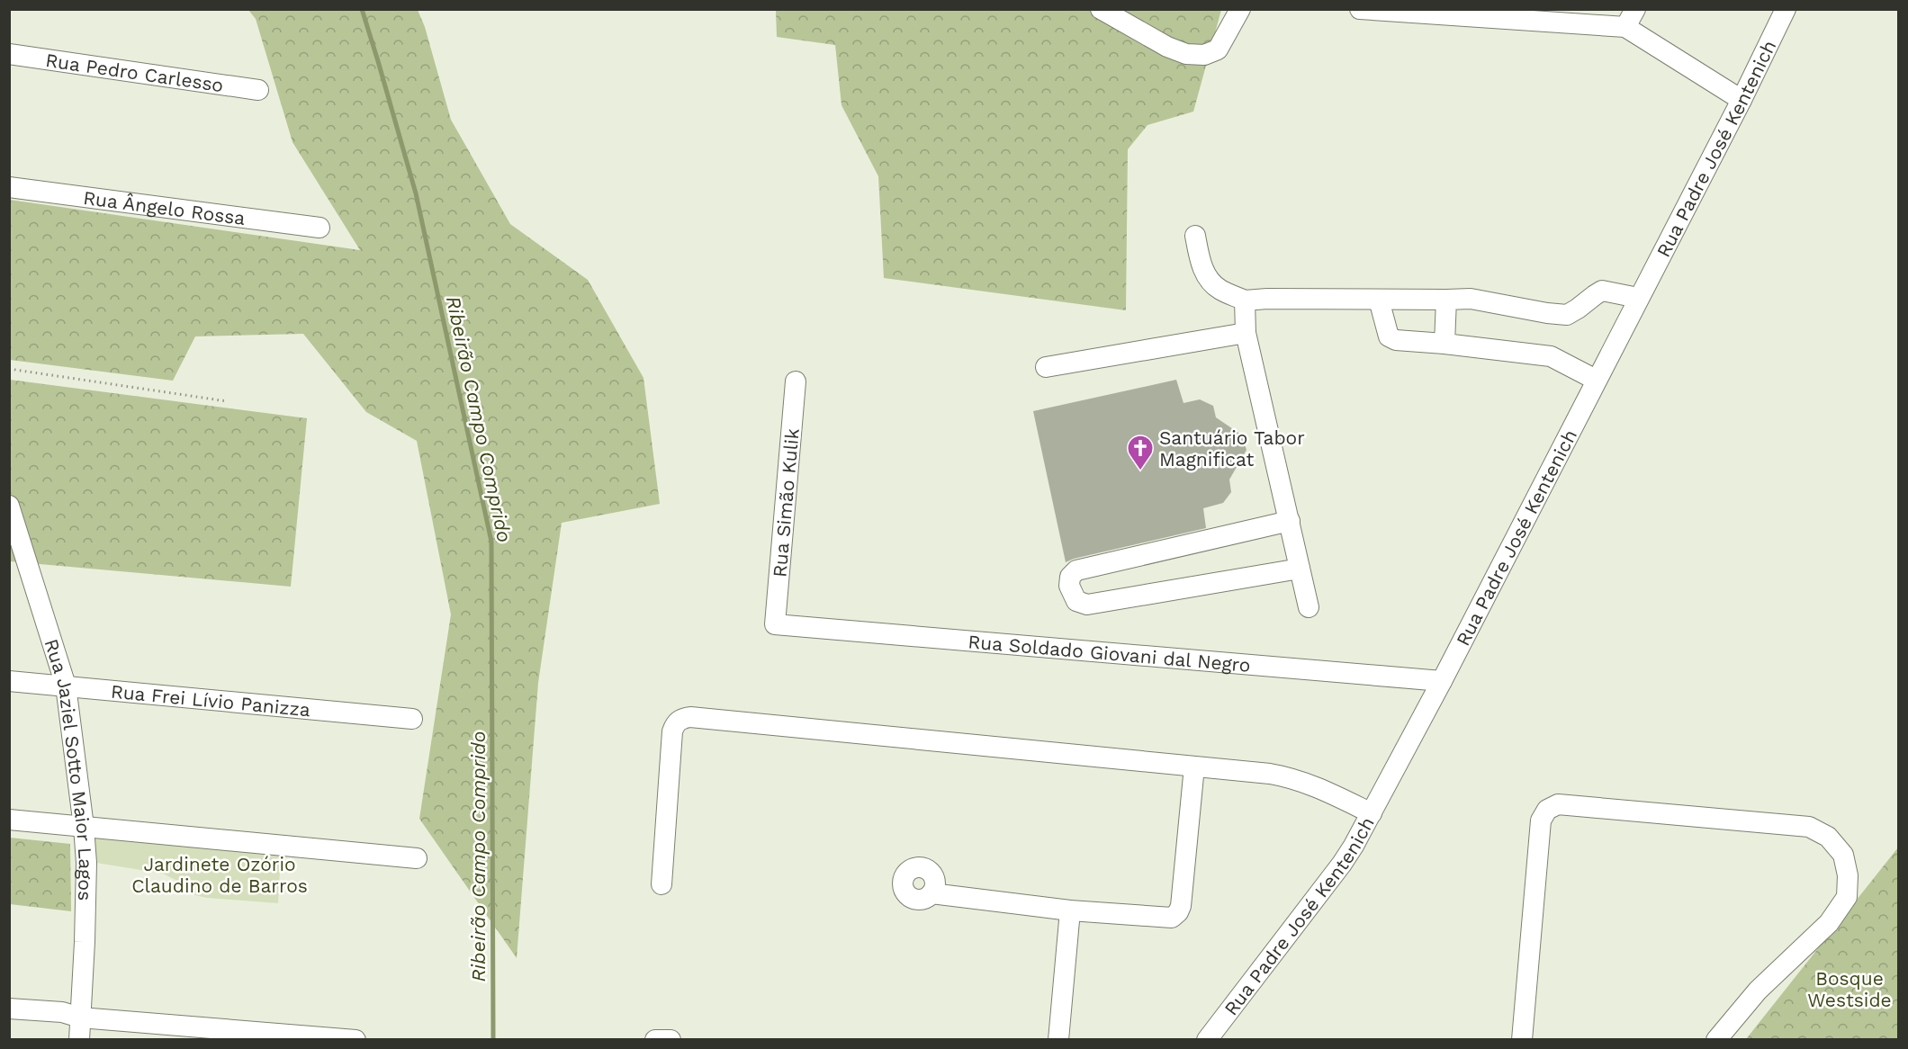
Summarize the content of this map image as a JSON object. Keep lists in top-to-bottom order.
{
  "streets": {
    "street": [
      "Rua Pedro Carlesso",
      "Rua Padre José Kentenich",
      "Rua Ângelo Rossa",
      "Rua Simão Kulik",
      "Rua Soldado Giovani dal Negro",
      "Rua Frei Lívio Panizza",
      "Rua Jaziel Sotto Maior Lagos"
    ]
  },
  "crossings": [
    ["Rua Padre José Kentenich", "Rua Soldado Giovani dal Negro"],
    ["Rua Simão Kulik", "Rua Soldado Giovani dal Negro"],
    ["Rua Frei Lívio Panizza", "Rua Jaziel Sotto Maior Lagos"]
  ],
  "water": ["Ribeirão Campo Comprido"],
  "parks": ["Jardinete Ozório Claudino de Barros", "Bosque Westside"],
  "places": {
    "church": ["Santuário Tabor Magnificat"]
  }
}
